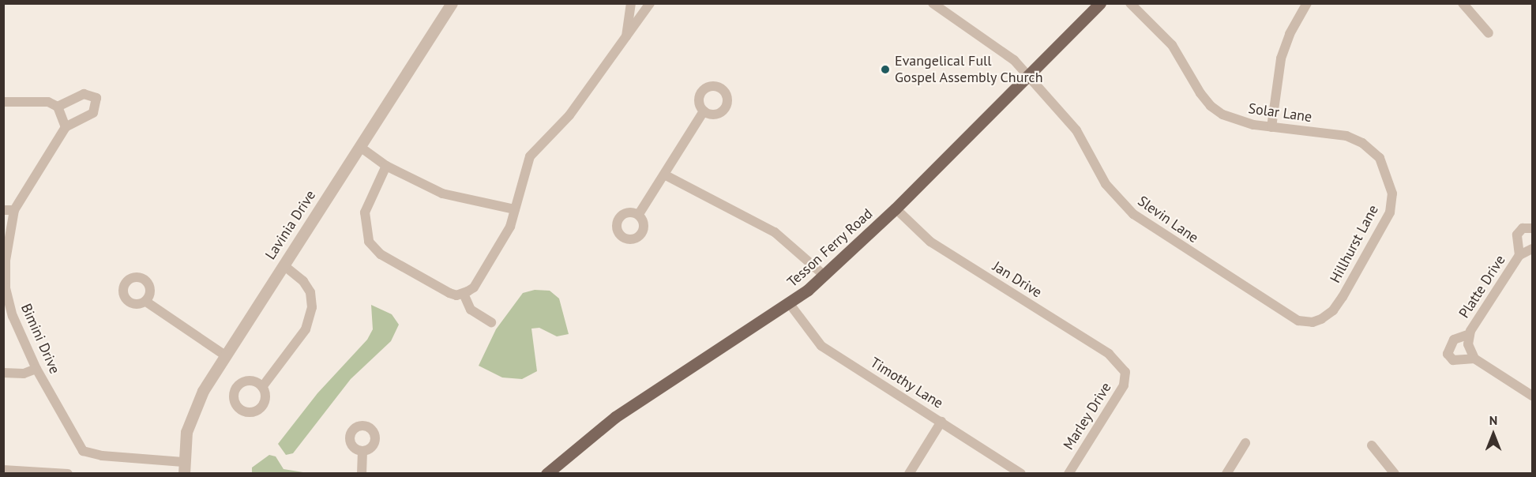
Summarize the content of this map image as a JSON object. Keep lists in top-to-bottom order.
{
  "streets": {
    "main road": ["Tesson Ferry Road"],
    "street": [
      "Solar Lane",
      "Slevin Lane",
      "Lavinia Drive",
      "Hillhurst Lane",
      "Jan Drive",
      "Platte Drive",
      "Bimini Drive",
      "Timothy Lane",
      "Marley Drive"
    ]
  },
  "crossings": [
    ["Solar Lane", "Hillhurst Lane"],
    ["Slevin Lane", "Hillhurst Lane"],
    ["Slevin Lane", "Tesson Ferry Road"],
    ["Lavinia Drive", "Bimini Drive"],
    ["Tesson Ferry Road", "Jan Drive"],
    ["Tesson Ferry Road", "Timothy Lane"],
    ["Jan Drive", "Marley Drive"]
  ],
  "places": ["Evangelical Full Gospel Assembly Church"],
  "north": "top"
}
